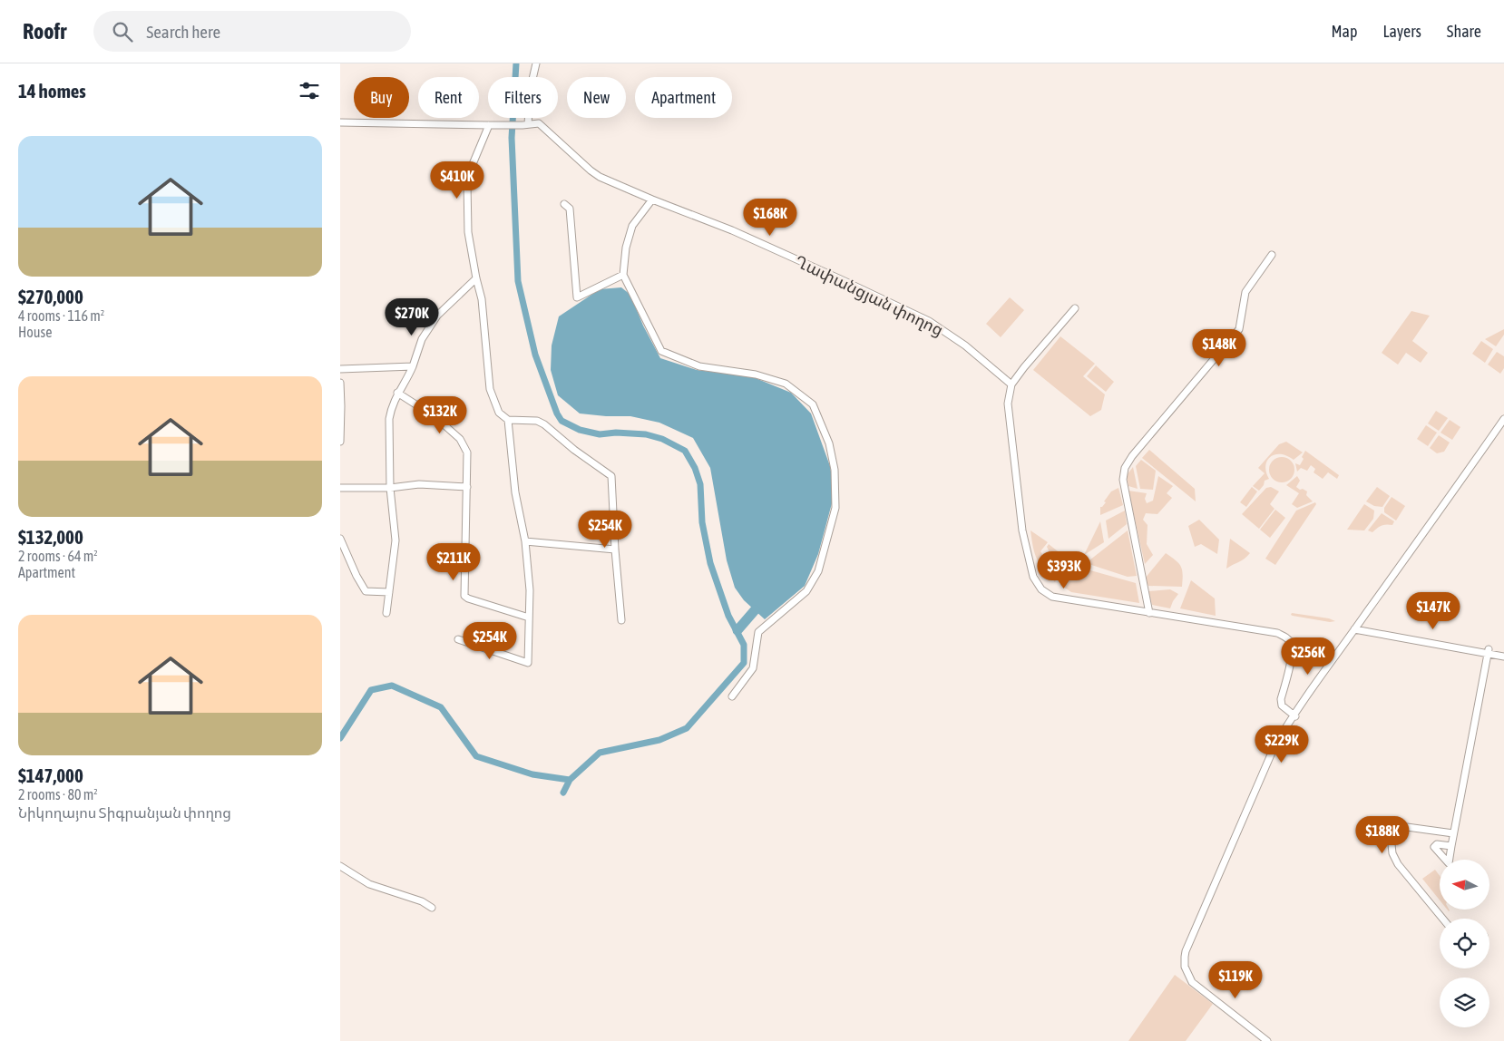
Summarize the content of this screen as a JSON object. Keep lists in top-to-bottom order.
{
  "streets": {
    "street": ["Ղափանցյան փողոց"]
  },
  "north": "left",
  "page": {
    "header": "Roofr",
    "search": "Search here",
    "nav": ["Map", "Layers", "Share"],
    "heading": "14 homes",
    "chip": [
      "Buy",
      "Rent",
      "Filters",
      "New",
      "Apartment"
    ],
    "list": [
      {
        "name": "$270,000",
        "note": "4 rooms · 116 m² · House"
      },
      {
        "name": "$132,000",
        "note": "2 rooms · 64 m² · Apartment"
      },
      {
        "name": "$147,000",
        "note": "2 rooms · 80 m² · Նիկողայոս Տիգրանյան փողոց"
      }
    ],
    "price": [
      "$410K",
      "$168K",
      "$270K",
      "$148K",
      "$132K",
      "$254K",
      "$211K",
      "$393K",
      "$147K",
      "$254K",
      "$256K",
      "$229K",
      "$188K",
      "$119K"
    ]
  }
}
